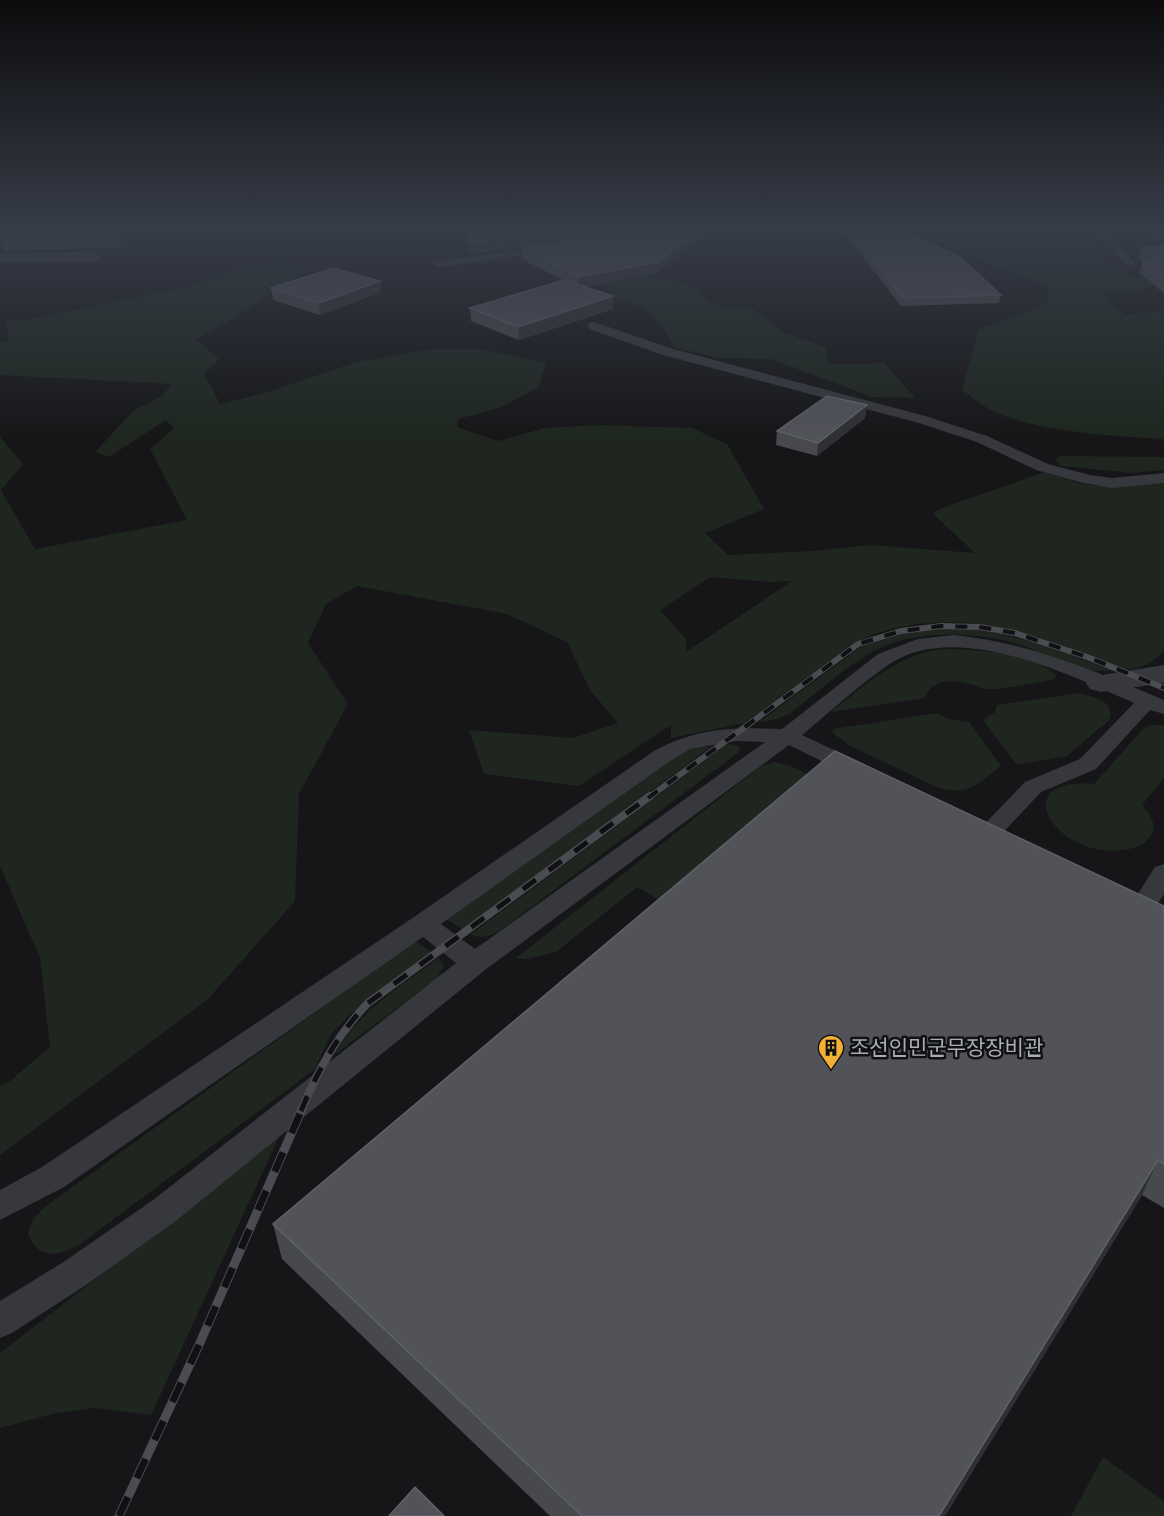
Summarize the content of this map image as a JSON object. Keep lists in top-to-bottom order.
{
  "places": {
    "building": ["조선인민군무장장비관"]
  }
}
